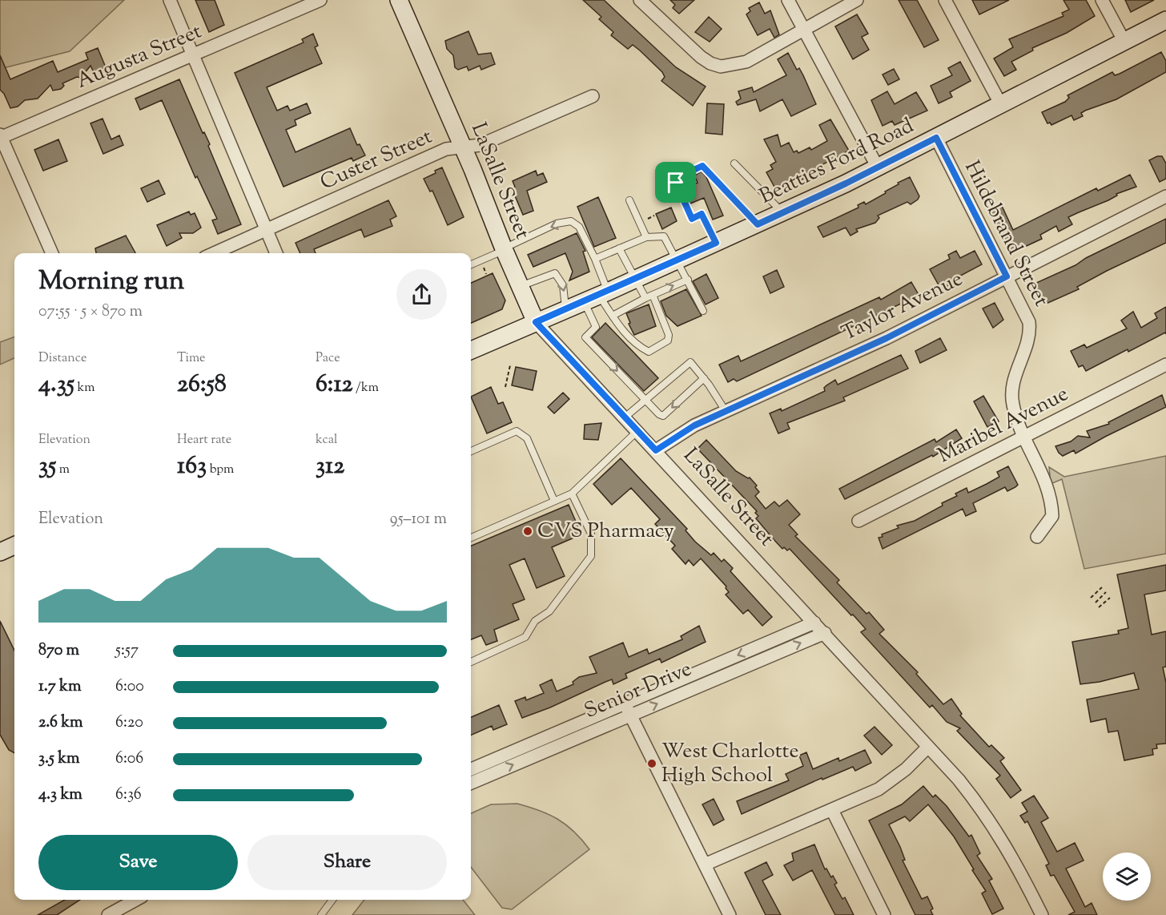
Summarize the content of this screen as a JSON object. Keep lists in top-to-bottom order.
{
  "streets": {
    "main road": ["Beatties Ford Road", "LaSalle Street"],
    "street": [
      "Augusta Street",
      "Custer Street",
      "Hildebrand Street",
      "Taylor Avenue",
      "Maribel Avenue",
      "Senior Drive"
    ]
  },
  "crossings": [
    ["Custer Street", "LaSalle Street"],
    ["Beatties Ford Road", "LaSalle Street"],
    ["Beatties Ford Road", "Hildebrand Street"],
    ["LaSalle Street", "Taylor Avenue"],
    ["LaSalle Street", "Senior Drive"],
    ["Hildebrand Street", "Taylor Avenue"],
    ["Hildebrand Street", "Maribel Avenue"]
  ],
  "places": ["CVS Pharmacy", "West Charlotte High School"],
  "page": {
    "heading": ["Morning run", "07:55 · 5 × 870 m"],
    "stats": [
      ["Distance", "4.35 km"],
      ["Time", "26:58"],
      ["Pace", "6:12 /km"],
      ["Elevation", "35 m"],
      ["Heart rate", "163 bpm"],
      ["kcal", "312"]
    ],
    "chart": ["Elevation", "95–101 m"],
    "list": [
      {
        "name": "870 m",
        "note": "5:57"
      },
      {
        "name": "1.7 km",
        "note": "6:00"
      },
      {
        "name": "2.6 km",
        "note": "6:20"
      },
      {
        "name": "3.5 km",
        "note": "6:06"
      },
      {
        "name": "4.3 km",
        "note": "6:36"
      }
    ],
    "buttons": ["Save", "Share"]
  }
}
